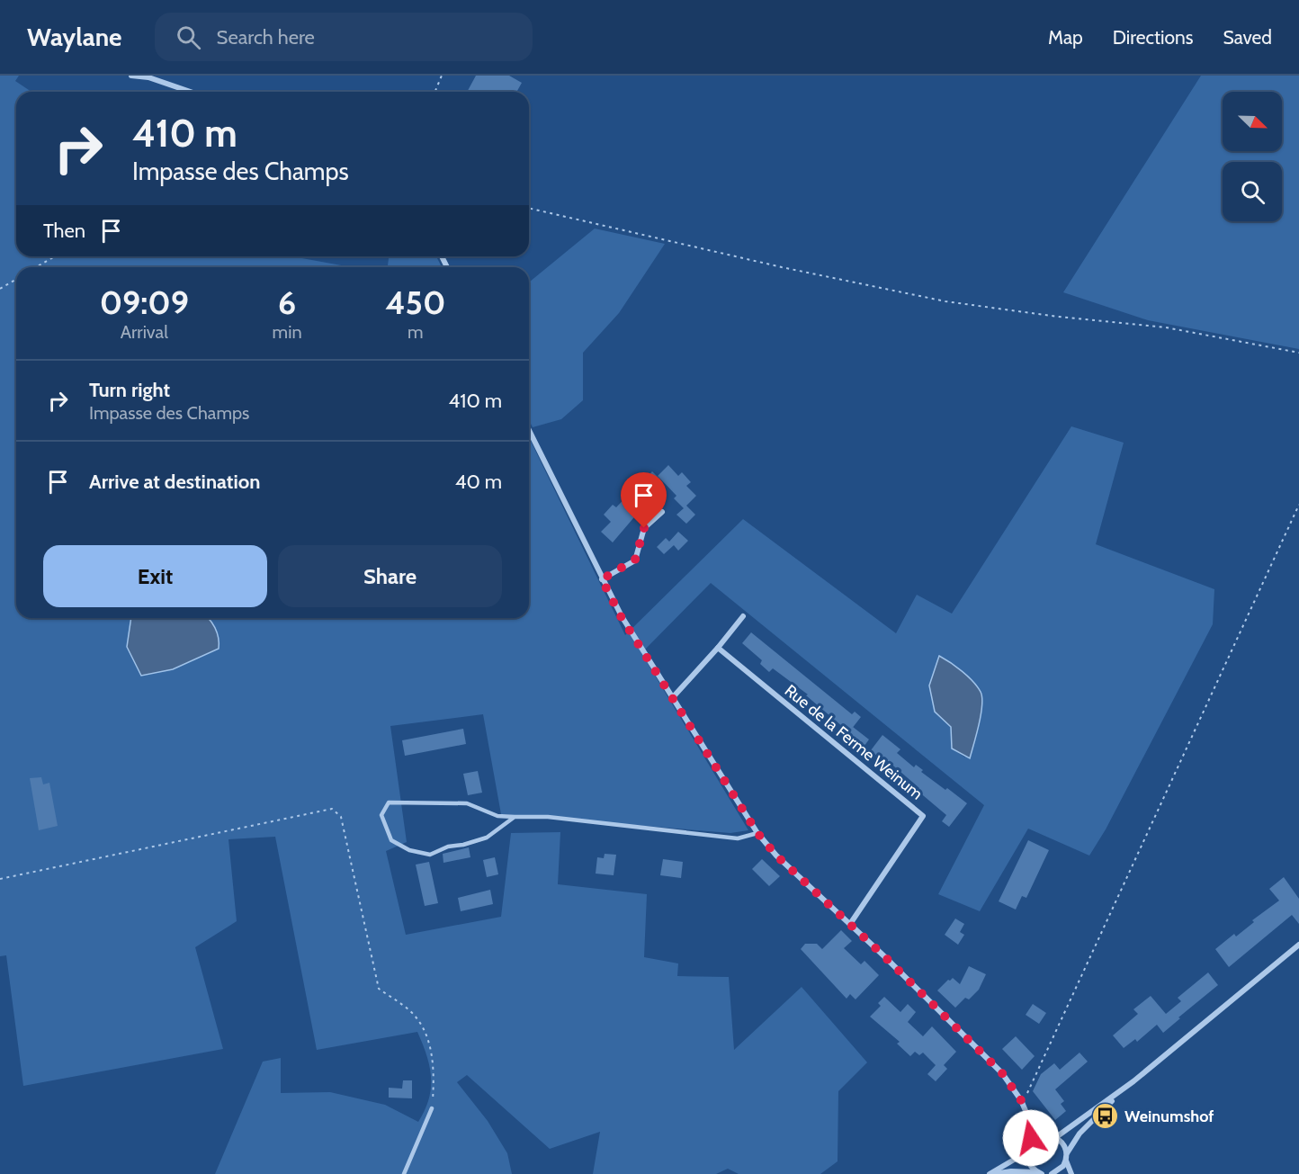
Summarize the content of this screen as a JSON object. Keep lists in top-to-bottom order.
{
  "streets": {
    "street": ["Rue de la Ferme Weinum"]
  },
  "places": {
    "bus stop": ["Weinumshof"]
  },
  "north": "bottom right",
  "page": {
    "header": "Waylane",
    "search": "Search here",
    "nav": ["Map", "Directions", "Saved"],
    "turn": ["410 m", "Impasse des Champs"],
    "then": "Then",
    "eta": [
      "09:09",
      "Arrival",
      "6",
      "min",
      "450",
      "m"
    ],
    "list": [
      {
        "name": "Turn right",
        "note": "Impasse des Champs",
        "value": "410 m"
      },
      {
        "name": "Arrive at destination",
        "value": "40 m"
      }
    ],
    "buttons": ["Exit", "Share"]
  }
}
